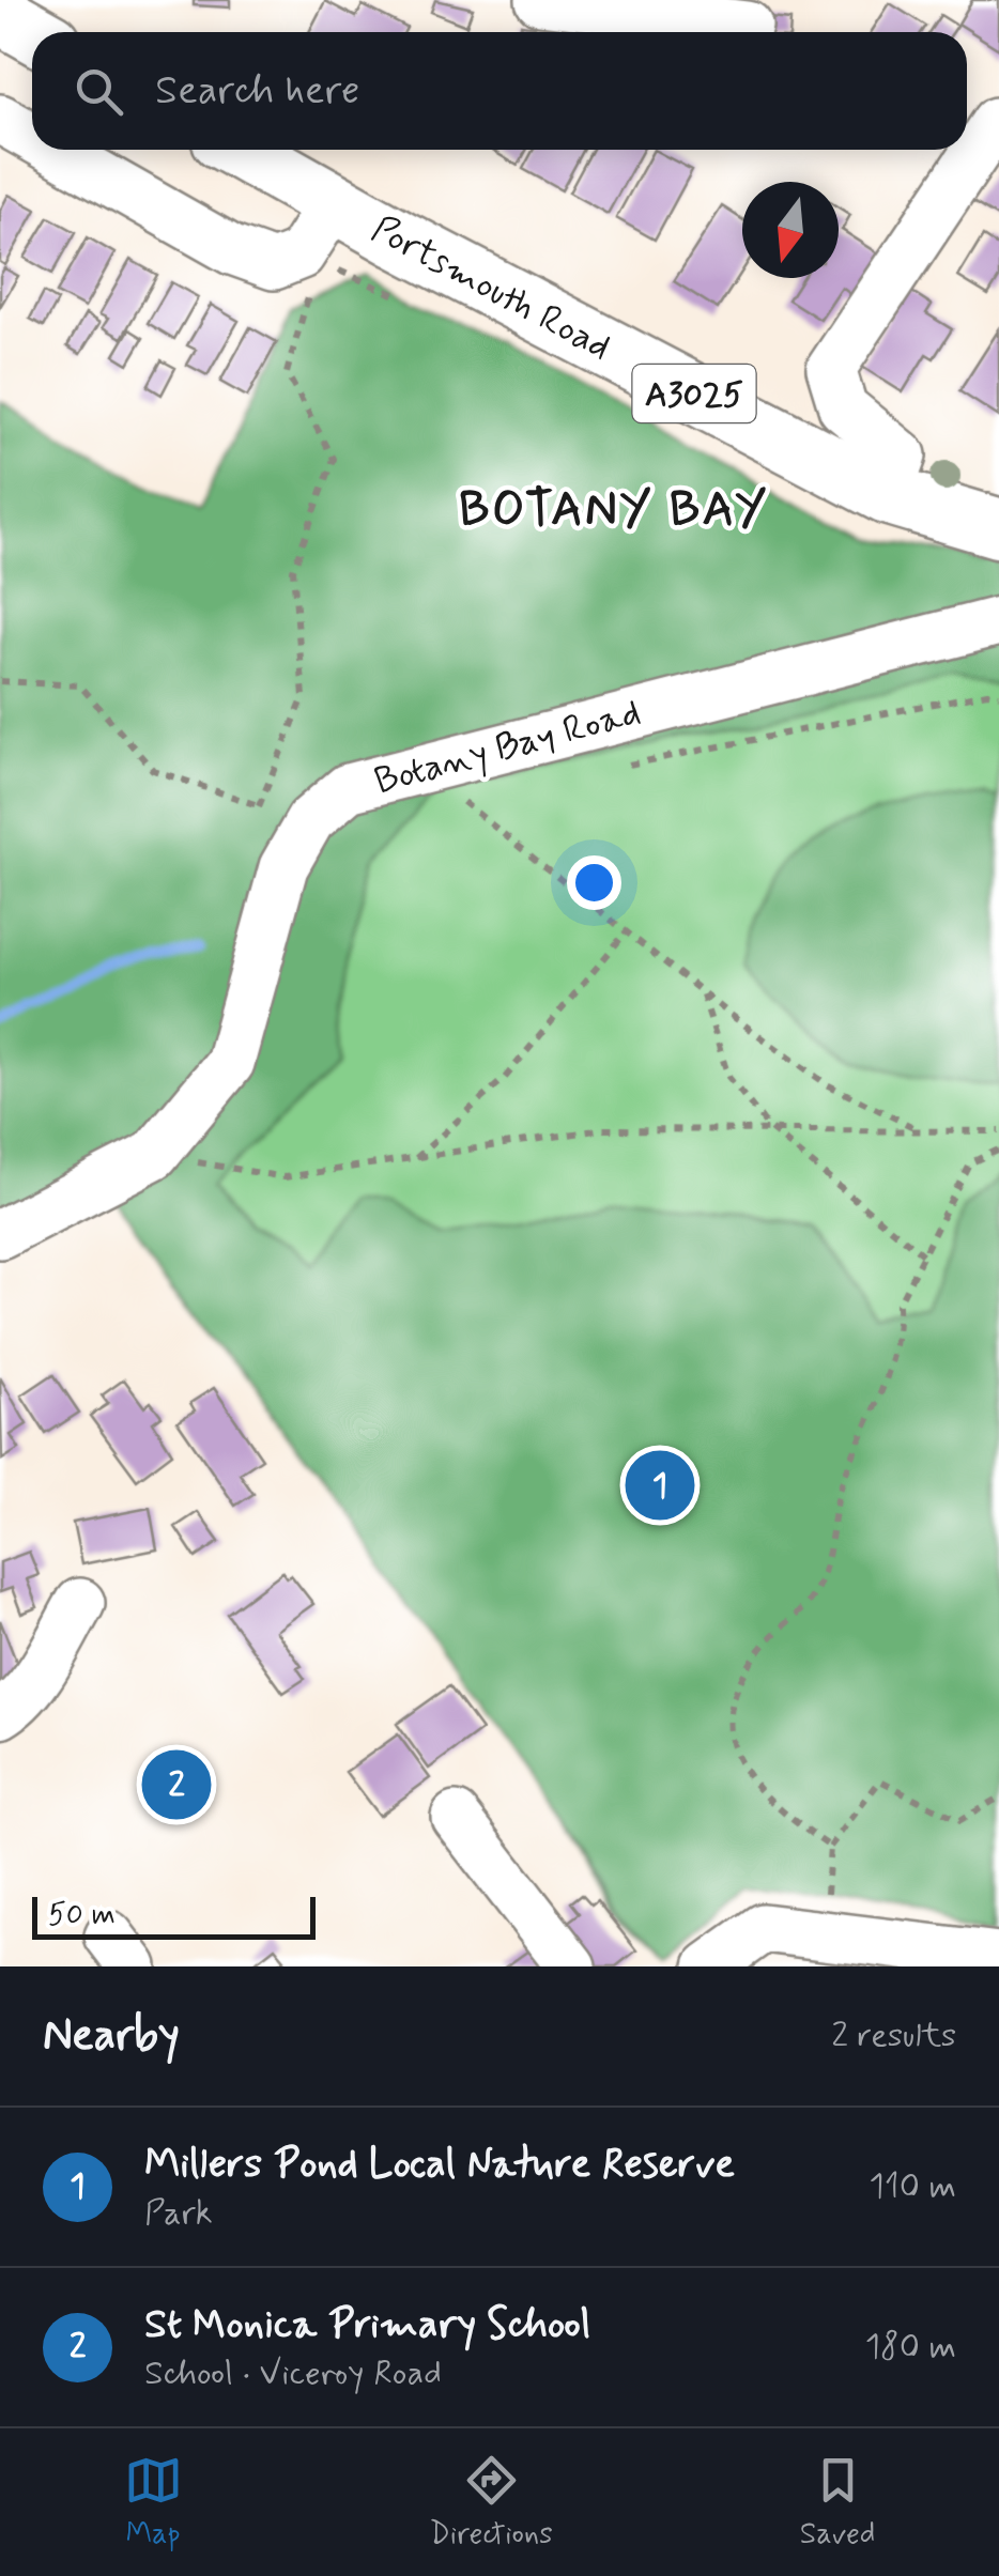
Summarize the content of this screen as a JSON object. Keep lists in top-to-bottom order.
{
  "streets": {
    "main road": ["Portsmouth Road", "A3025"],
    "street": ["Botany Bay Road"]
  },
  "districts": ["BOTANY BAY"],
  "scale_bar": "50 m",
  "north": "bottom",
  "page": {
    "search": "Search here",
    "pins": ["1", "2"],
    "scale": "50 m",
    "heading": ["Nearby", "2 results"],
    "list": [
      {
        "mark": "1",
        "name": "Millers Pond Local Nature Reserve",
        "note": "Park",
        "value": "110 m"
      },
      {
        "mark": "2",
        "name": "St Monica Primary School",
        "note": "School · Viceroy Road",
        "value": "180 m"
      }
    ],
    "nav": ["Map", "Directions", "Saved"]
  }
}
